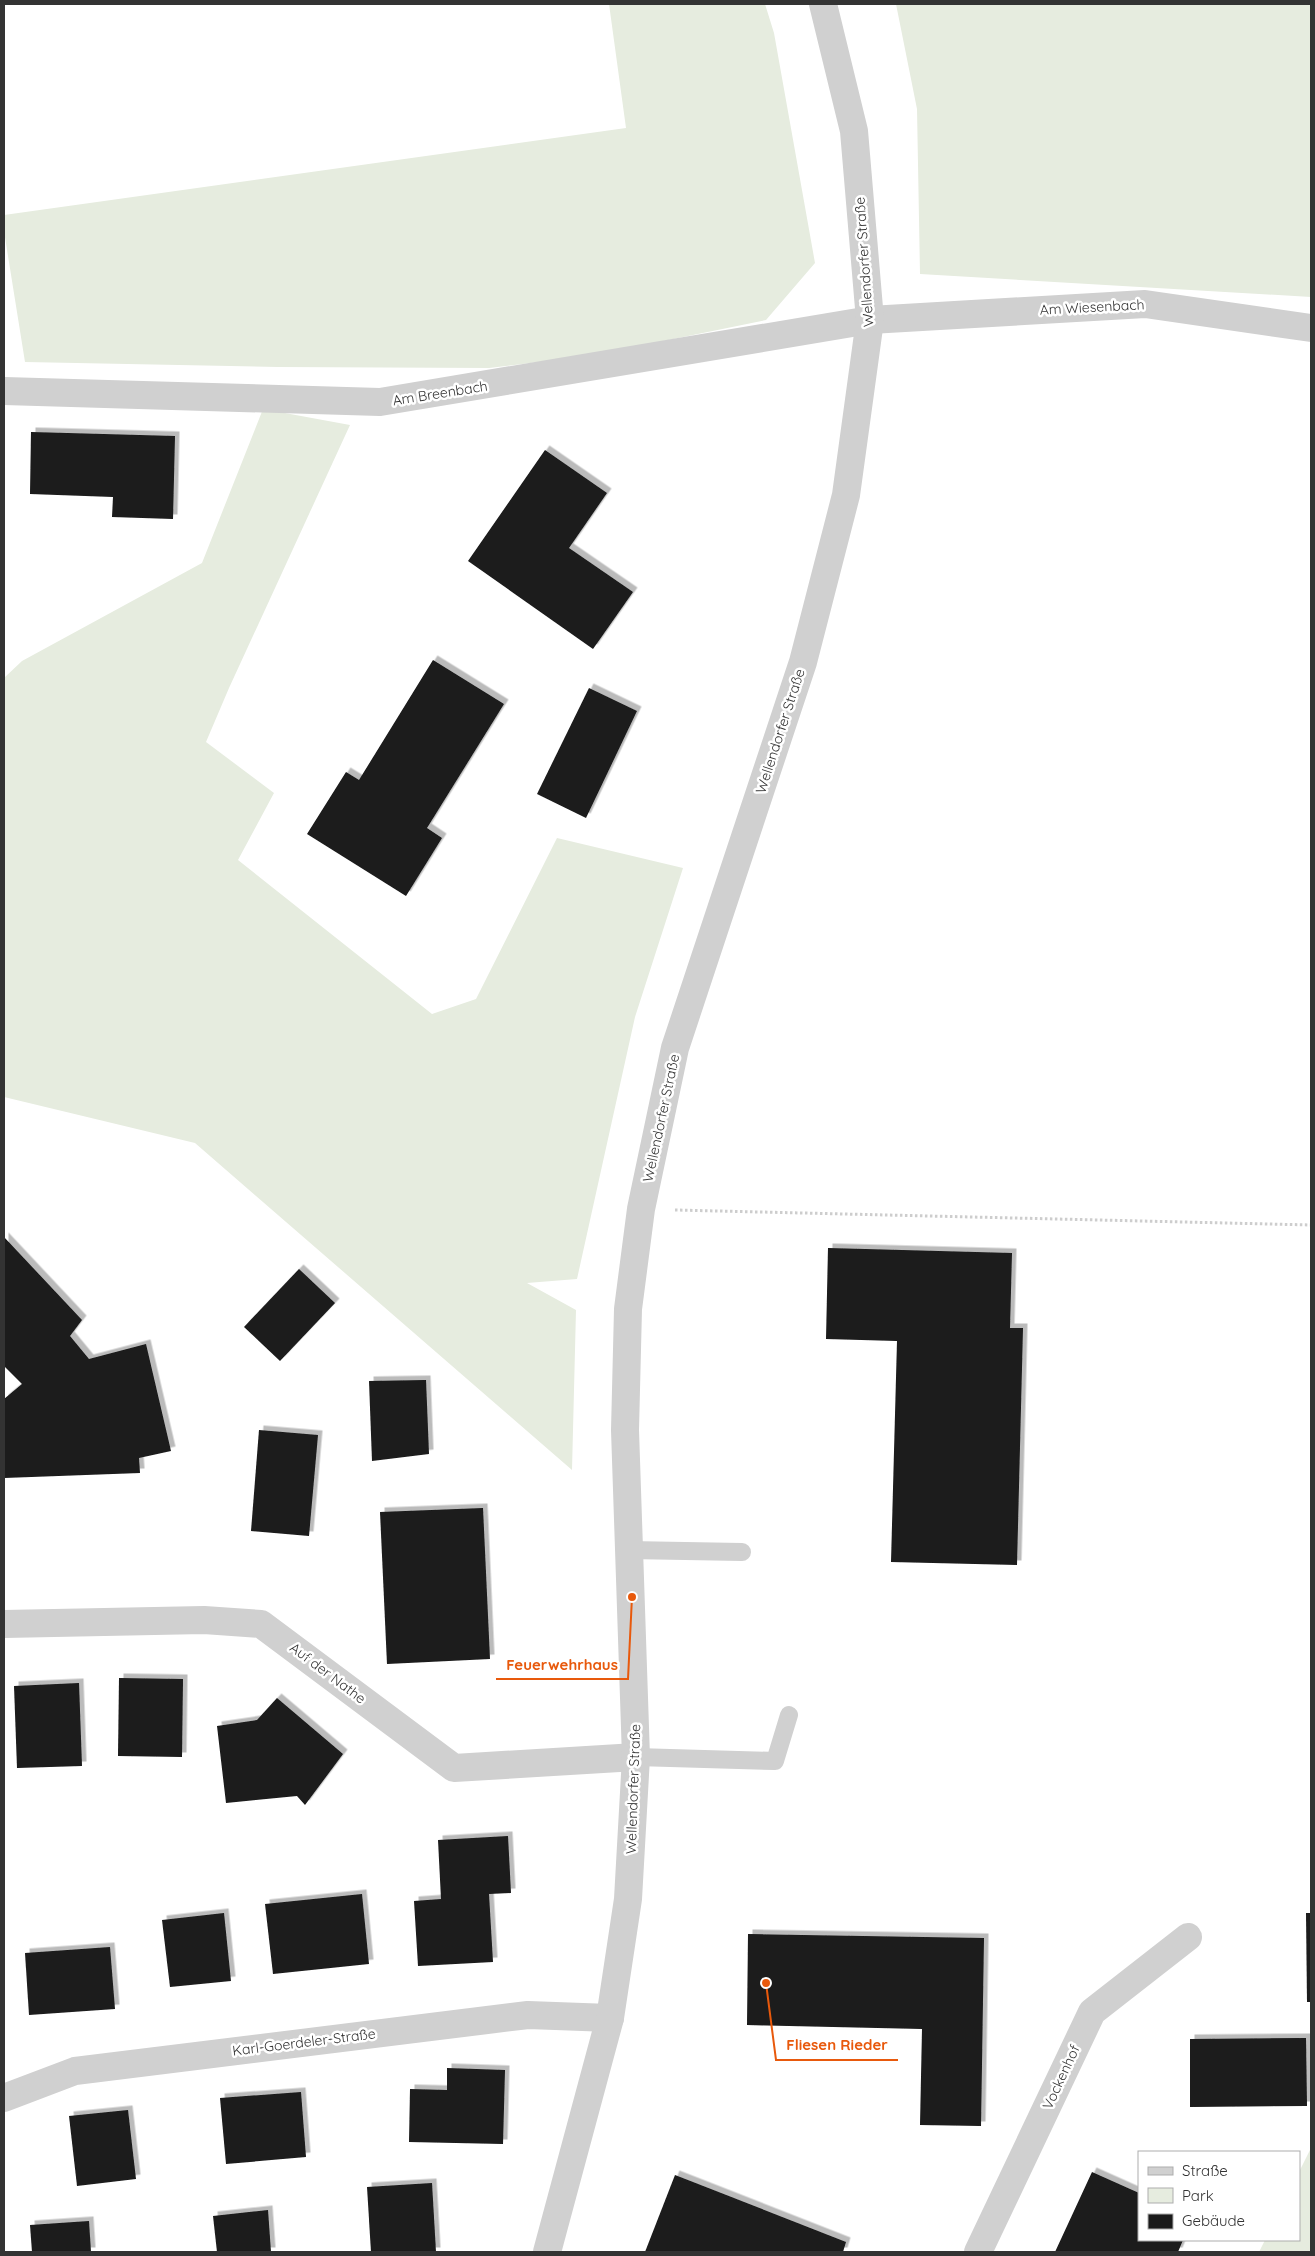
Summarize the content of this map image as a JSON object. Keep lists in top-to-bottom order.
{
  "streets": {
    "street": [
      "Wellendorfer Straße",
      "Am Wiesenbach",
      "Am Breenbach",
      "Auf der Nathe",
      "Karl-Goerdeler-Straße",
      "Vockenhof"
    ]
  },
  "crossings": [
    ["Wellendorfer Straße", "Am Wiesenbach"],
    ["Wellendorfer Straße", "Am Breenbach"],
    ["Wellendorfer Straße", "Auf der Nathe"],
    ["Wellendorfer Straße", "Karl-Goerdeler-Straße"],
    ["Am Wiesenbach", "Am Breenbach"]
  ],
  "places": ["Feuerwehrhaus", "Fliesen Rieder"],
  "legend": ["Straße", "Park", "Gebäude"]
}
